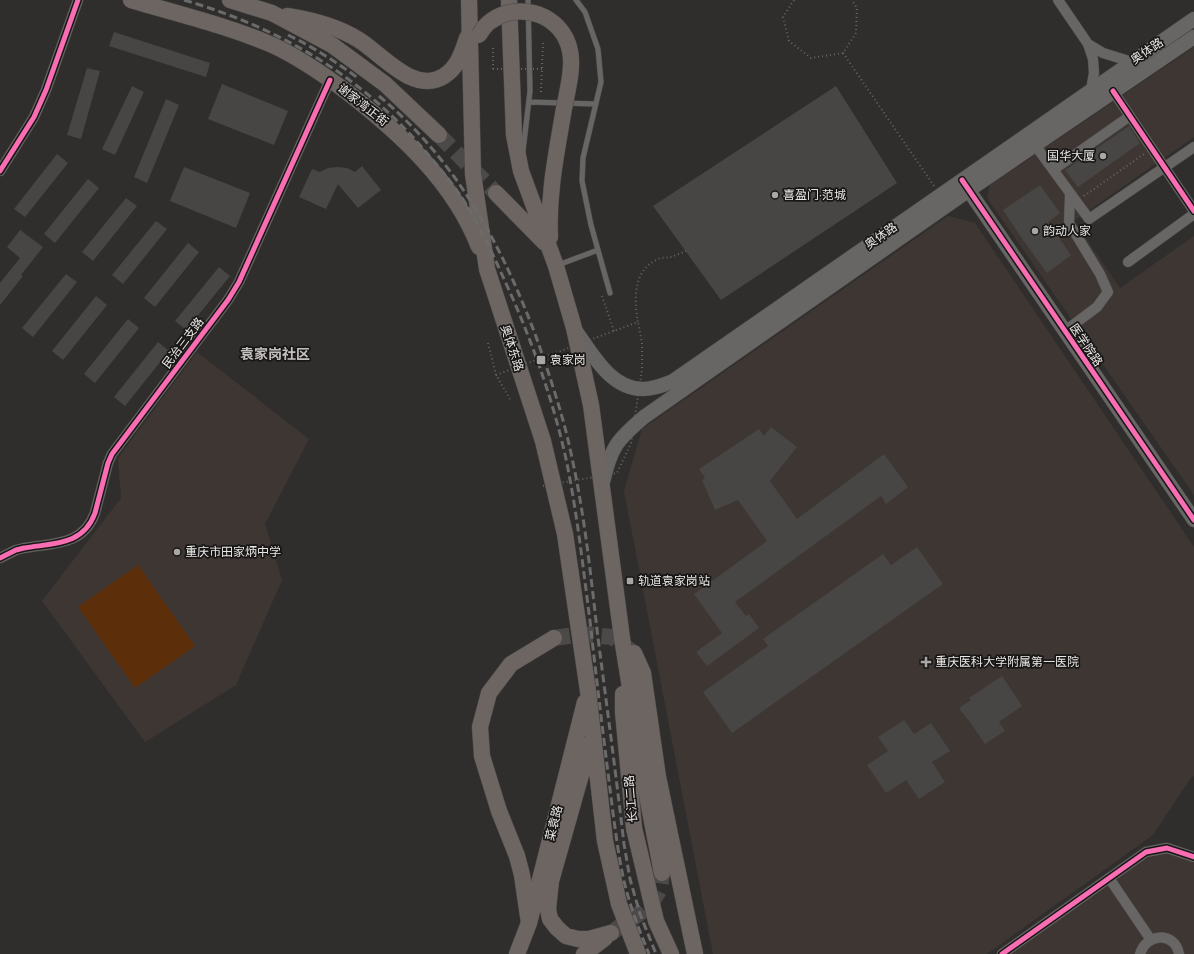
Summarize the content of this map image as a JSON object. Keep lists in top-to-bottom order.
{
  "streets": {
    "main road": [
      "奥体路",
      "谢家湾正街",
      "医学院路",
      "奥体东路",
      "长江二路",
      "菜袁路"
    ],
    "street": ["民治三支路"]
  },
  "crossings": [
    ["奥体路", "医学院路"],
    ["谢家湾正街", "民治三支路"],
    ["谢家湾正街", "奥体东路"],
    ["奥体东路", "菜袁路"]
  ],
  "districts": ["袁家岗社区"],
  "places": {
    "other": [
      "国华大厦",
      "喜盈门·范城",
      "韵动人家",
      "重庆市田家炳中学"
    ],
    "transit": ["袁家岗", "轨道袁家岗站"],
    "health": ["重庆医科大学附属第一医院"]
  }
}
